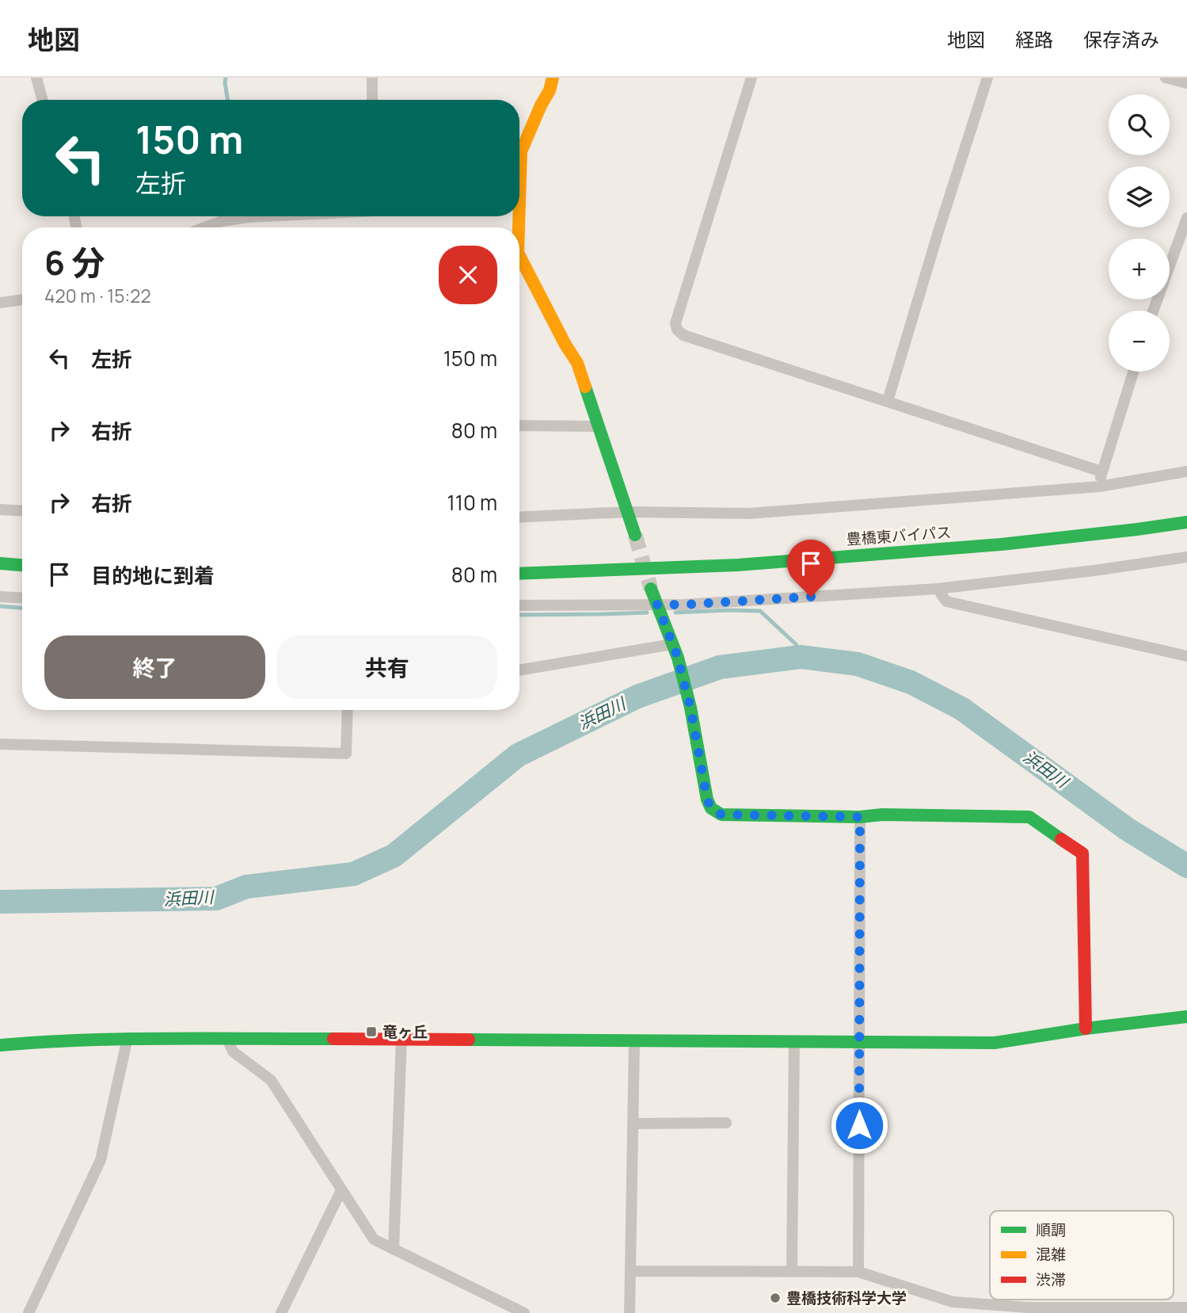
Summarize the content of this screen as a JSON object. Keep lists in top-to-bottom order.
{
  "streets": {
    "main road": ["豊橋東バイパス"]
  },
  "water": ["浜田川"],
  "places": {
    "transit": ["竜ヶ丘"],
    "other": ["豊橋技術科学大学"]
  },
  "legend": ["順調", "混雑", "渋滞"],
  "page": {
    "header": "地図",
    "nav": ["地図", "経路", "保存済み"],
    "map_buttons": ["+", "−"],
    "turn": ["150 m", "左折"],
    "heading": ["6 分", "420 m · 15:22"],
    "list": [
      {
        "name": "左折",
        "value": "150 m"
      },
      {
        "name": "右折",
        "value": "80 m"
      },
      {
        "name": "右折",
        "value": "110 m"
      },
      {
        "name": "目的地に到着",
        "value": "80 m"
      }
    ],
    "buttons": ["終了", "共有"]
  }
}
